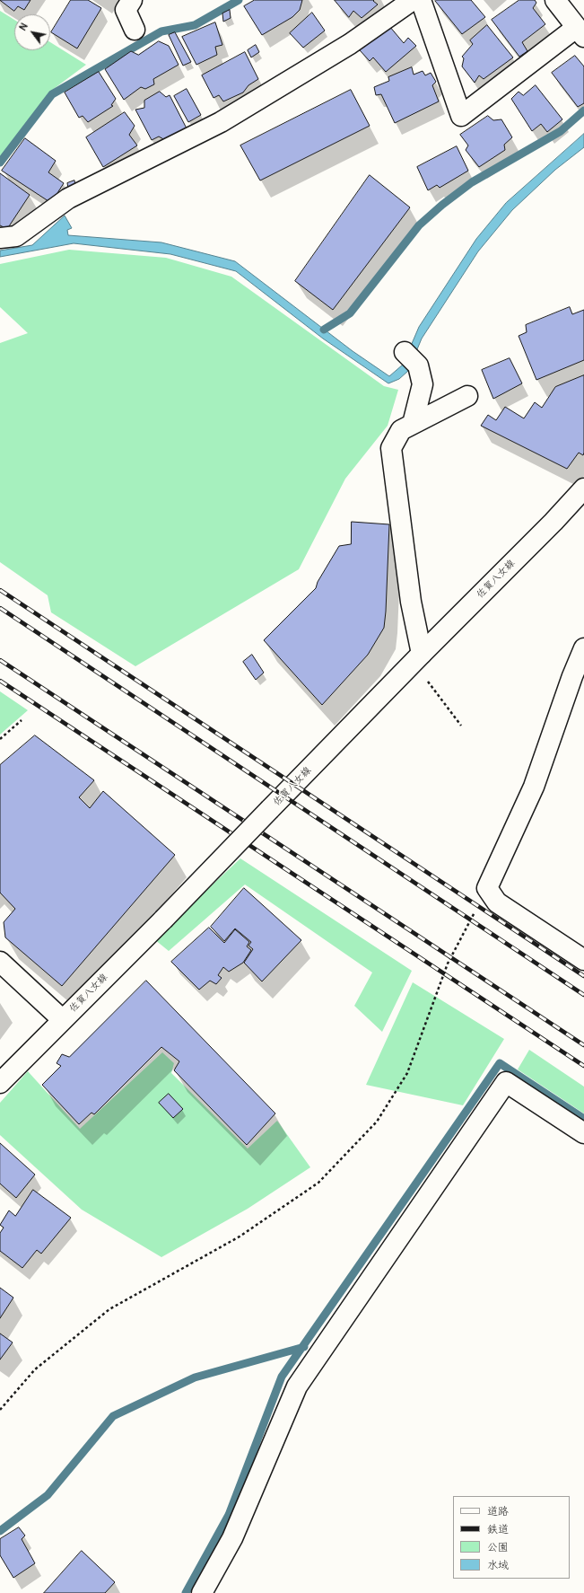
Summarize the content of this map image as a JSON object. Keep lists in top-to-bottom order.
{
  "streets": {
    "street": ["佐賀八女線"]
  },
  "legend": [
    "道路",
    "鉄道",
    "公園",
    "水域"
  ],
  "north": "top left"
}
